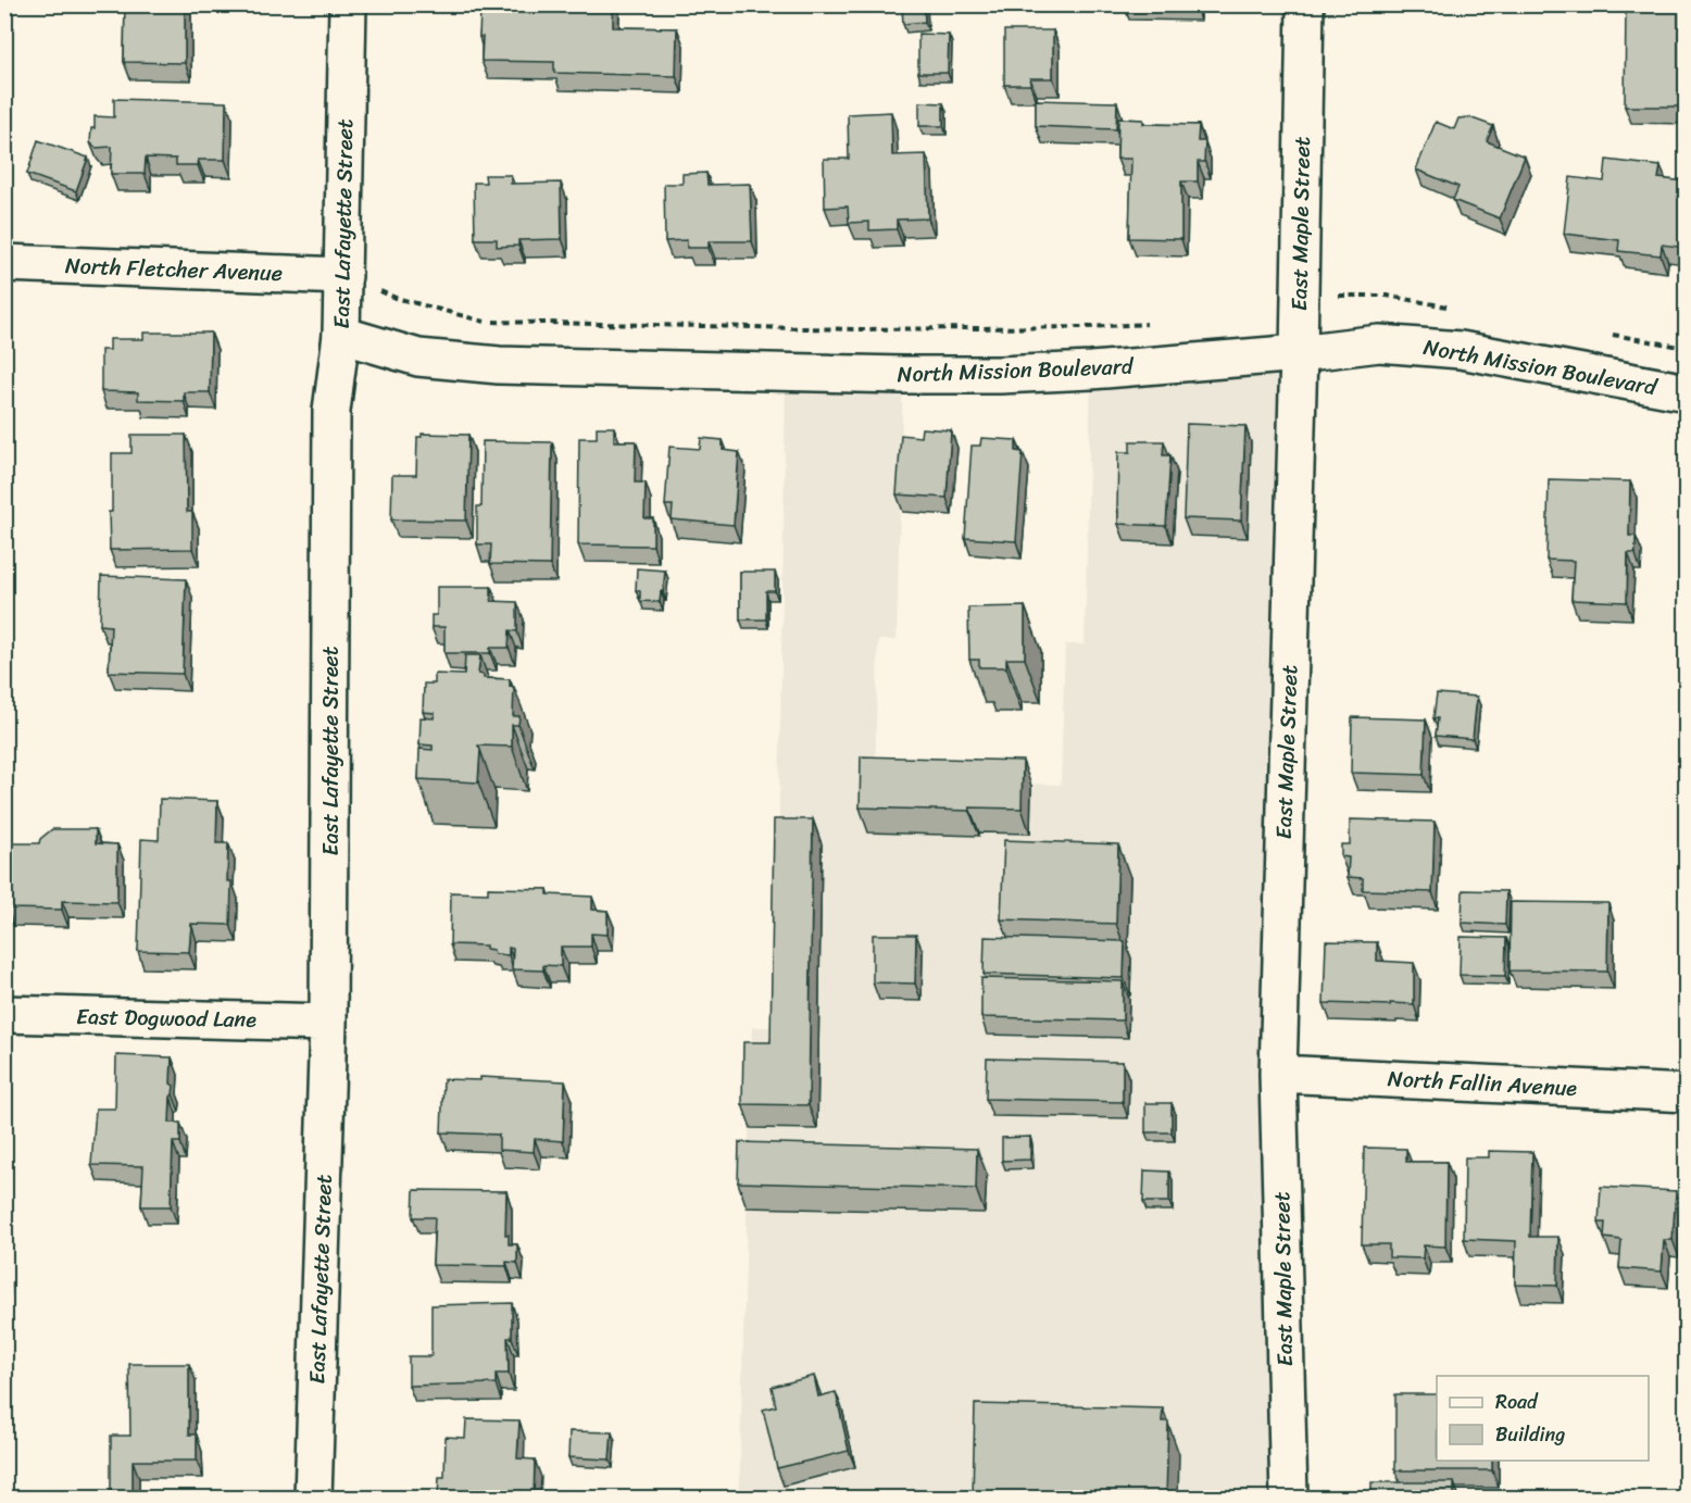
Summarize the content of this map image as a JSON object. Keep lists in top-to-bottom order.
{
  "streets": {
    "street": [
      "East Lafayette Street",
      "East Maple Street",
      "North Fletcher Avenue",
      "North Mission Boulevard",
      "East Dogwood Lane",
      "North Fallin Avenue"
    ]
  },
  "crossings": [
    ["East Lafayette Street", "North Fletcher Avenue"],
    ["East Lafayette Street", "North Mission Boulevard"],
    ["East Lafayette Street", "East Dogwood Lane"],
    ["East Maple Street", "North Mission Boulevard"],
    ["East Maple Street", "North Fallin Avenue"]
  ],
  "legend": ["Road", "Building"]
}
